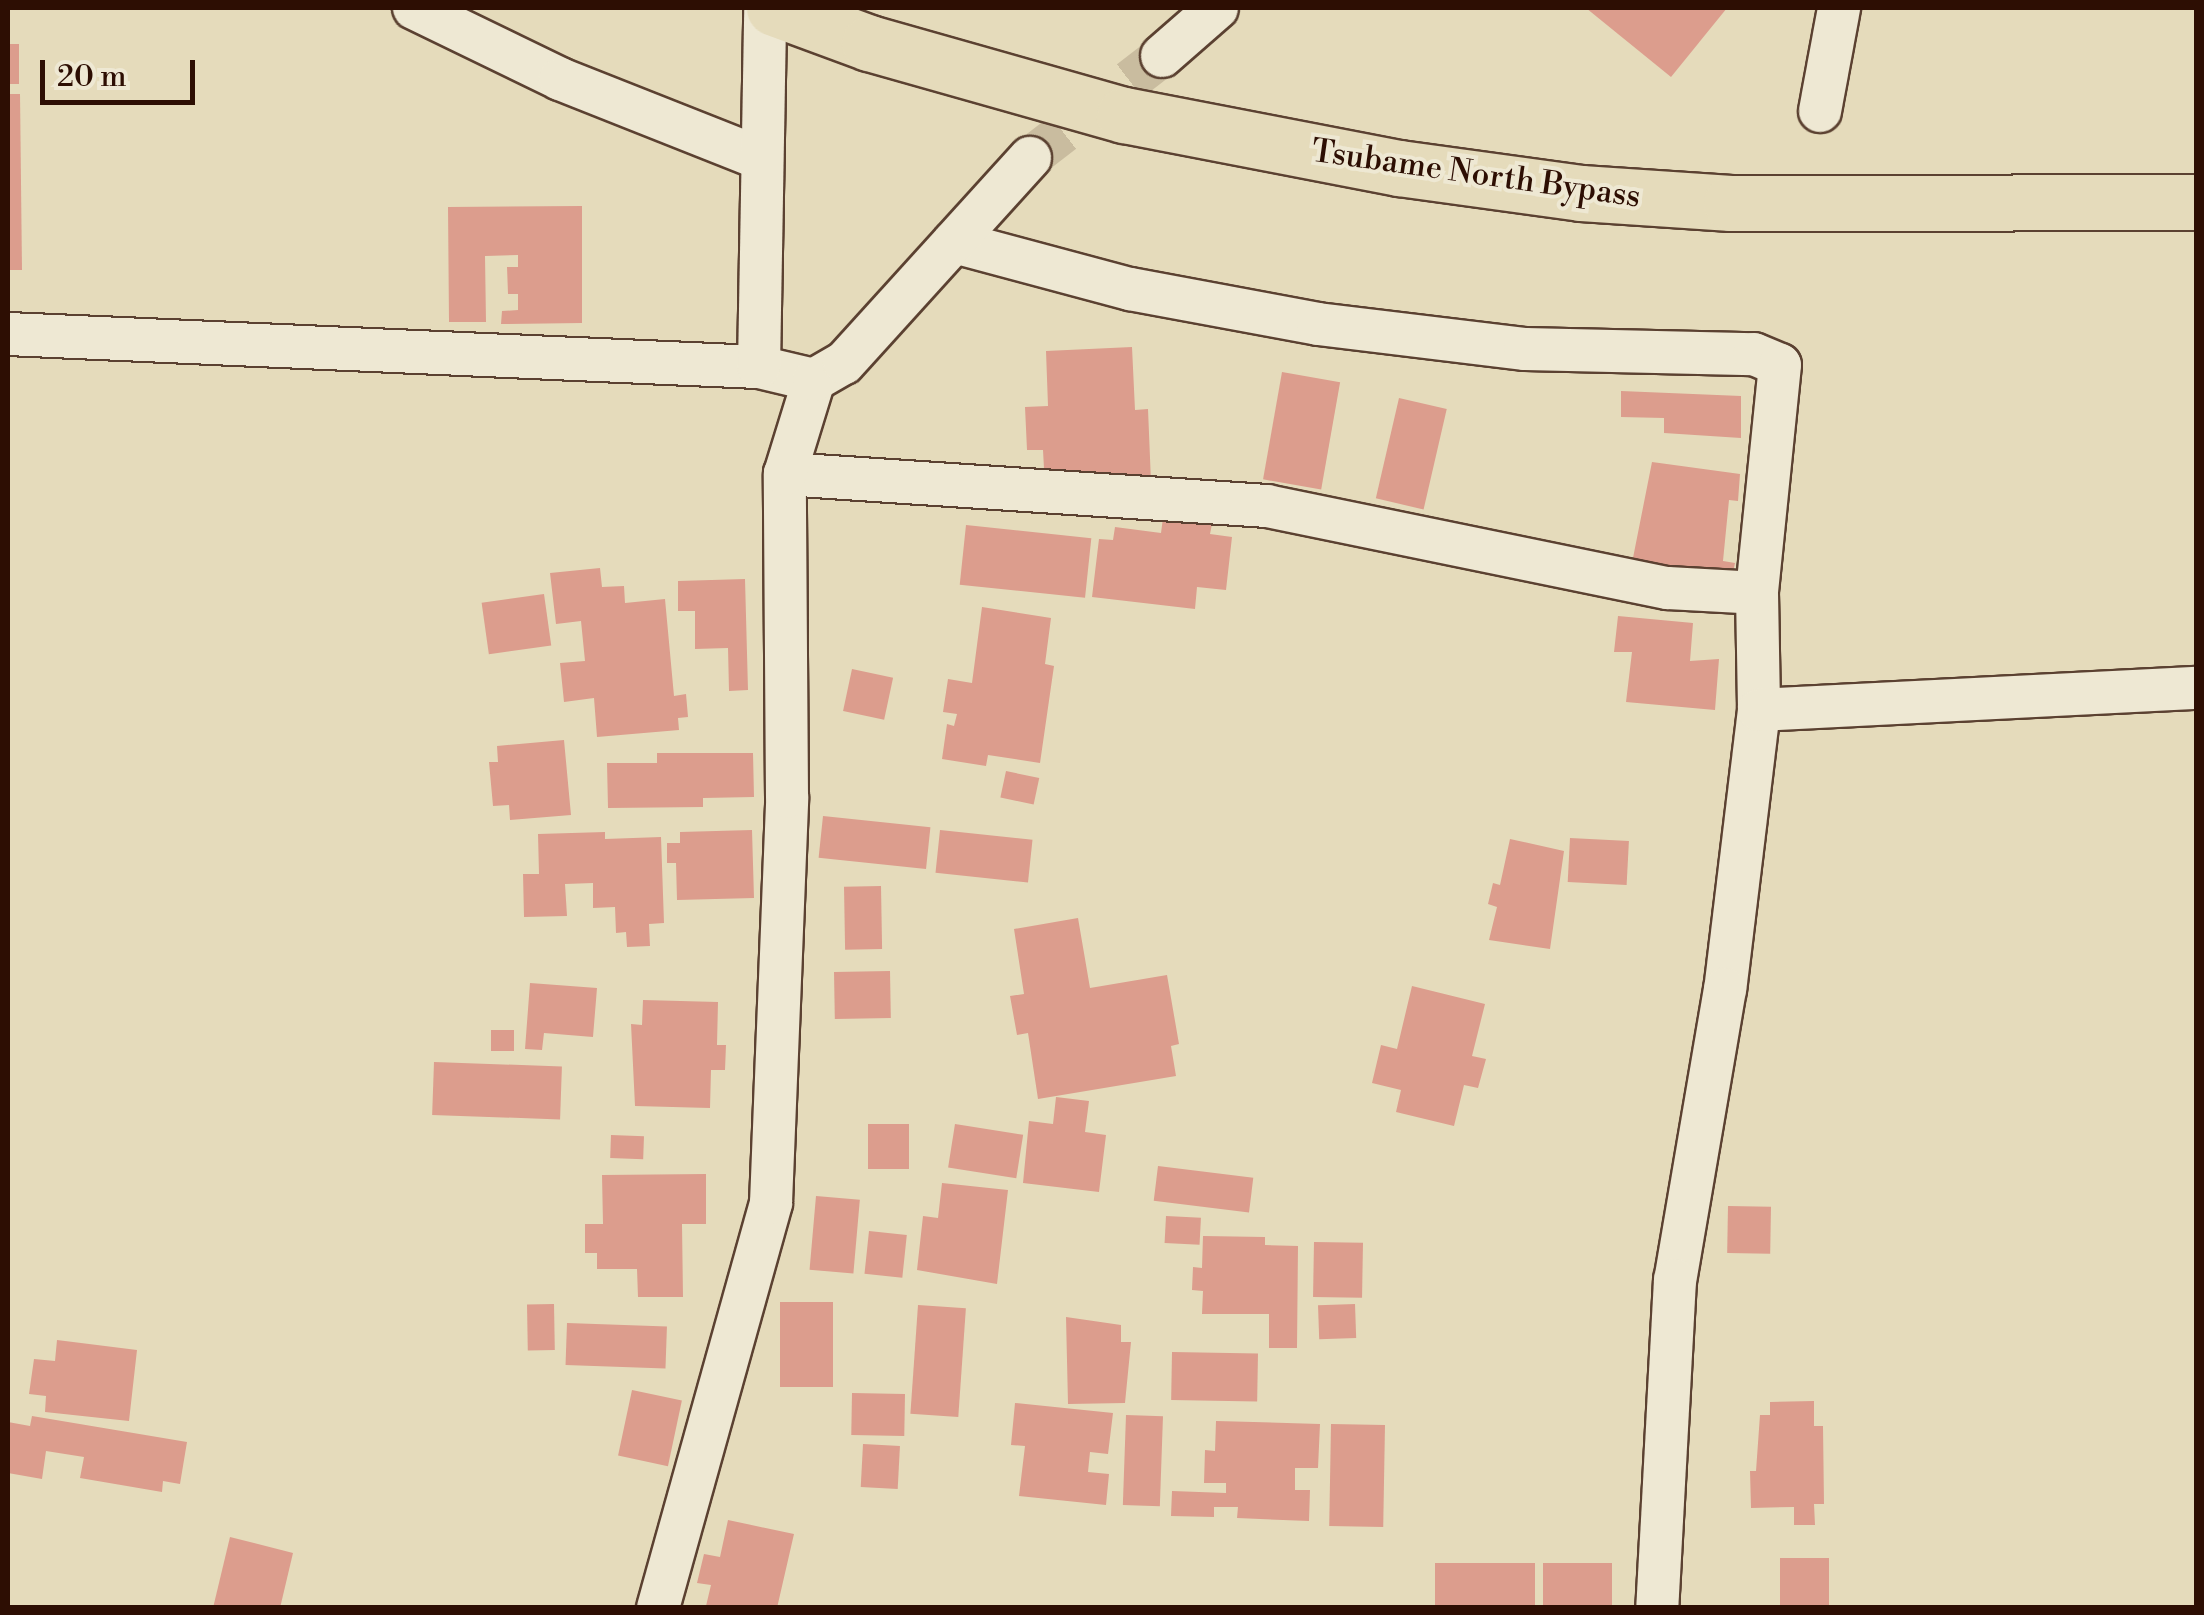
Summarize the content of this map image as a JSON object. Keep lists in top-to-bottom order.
{
  "streets": {
    "highway": ["Tsubame North Bypass"]
  },
  "scale_bar": "20 m"
}
